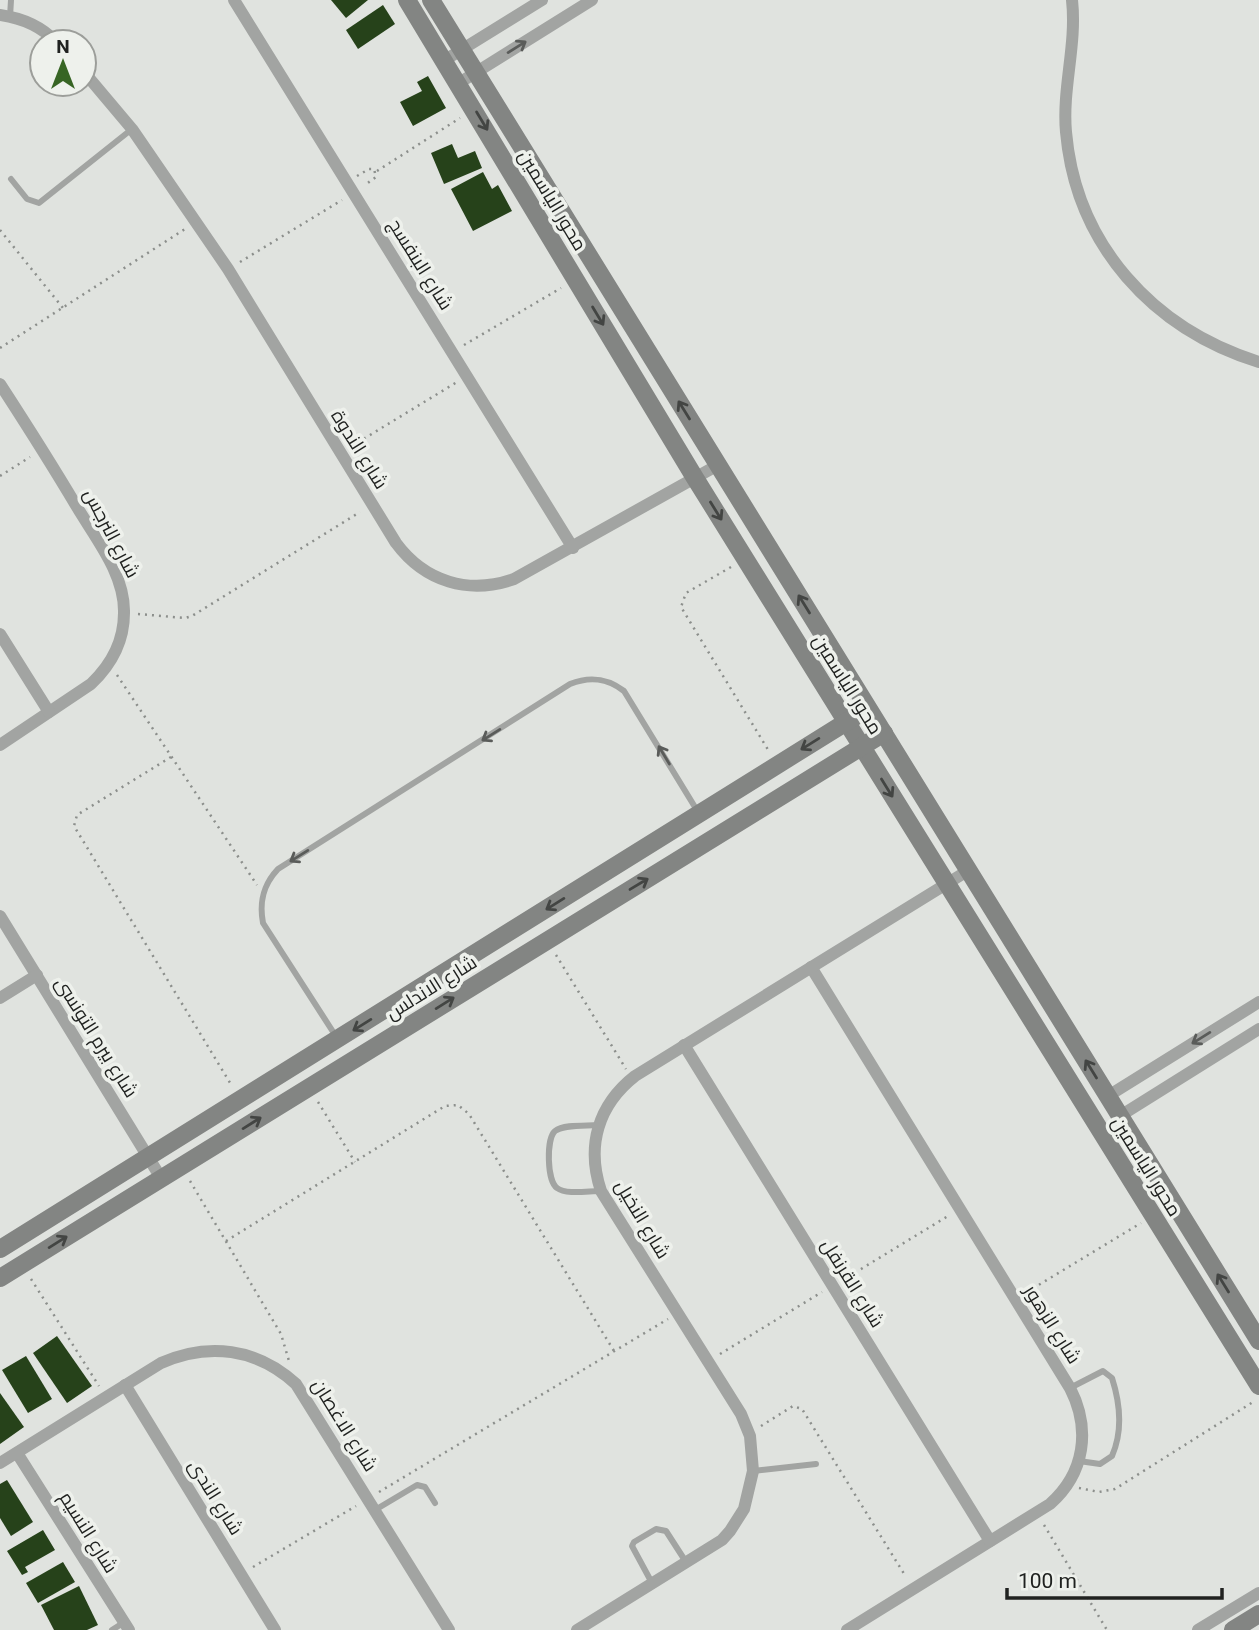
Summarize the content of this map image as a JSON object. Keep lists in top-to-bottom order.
{
  "streets": {
    "street": [
      "محور الياسمين",
      "شارع البنفسج",
      "شارع الندوة",
      "شارع النرجس",
      "شارع الاندلس",
      "شارع بيرم التونسى",
      "شارع النخيل",
      "شارع القرنفل",
      "شارع الزهور",
      "شارع الاغصان",
      "شارع الندى",
      "شارع النسيم"
    ]
  },
  "crossings": [
    ["محور الياسمين", "شارع الندوة"],
    ["محور الياسمين", "شارع الاندلس"],
    ["محور الياسمين", "شارع النخيل"],
    ["شارع البنفسج", "شارع الندوة"],
    ["شارع الاندلس", "شارع بيرم التونسى"],
    ["شارع النخيل", "شارع القرنفل"],
    ["شارع النخيل", "شارع الزهور"],
    ["شارع القرنفل", "شارع الزهور"],
    ["شارع الاغصان", "شارع الندى"],
    ["شارع الاغصان", "شارع النسيم"]
  ],
  "scale_bar": "100 m",
  "north": "top"
}
